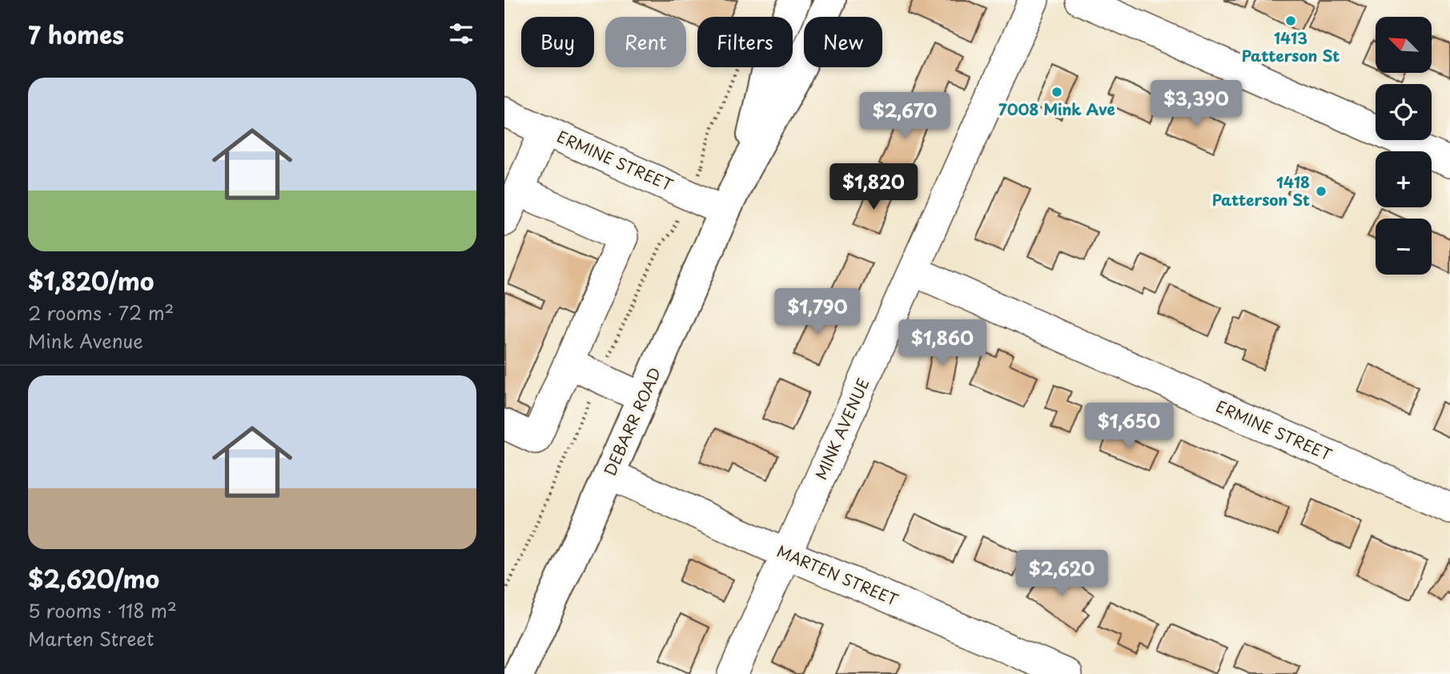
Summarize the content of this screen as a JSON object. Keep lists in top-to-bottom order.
{
  "streets": {
    "main road": ["DEBARR ROAD"],
    "street": ["ERMINE STREET", "MINK AVENUE", "MARTEN STREET"]
  },
  "crossings": [
    ["ERMINE STREET", "DEBARR ROAD"],
    ["ERMINE STREET", "MINK AVENUE"],
    ["DEBARR ROAD", "MARTEN STREET"],
    ["MINK AVENUE", "MARTEN STREET"]
  ],
  "places": ["1413 Patterson St", "7008 Mink Ave", "1418 Patterson St"],
  "north": "top left",
  "page": {
    "heading": "7 homes",
    "map_buttons": ["+", "−"],
    "chip": [
      "Buy",
      "Rent",
      "Filters",
      "New"
    ],
    "list": [
      {
        "name": "$1,820/mo",
        "note": "2 rooms · 72 m² · Mink Avenue"
      },
      {
        "name": "$2,620/mo",
        "note": "5 rooms · 118 m² · Marten Street"
      }
    ],
    "price": [
      "$3,390",
      "$2,670",
      "$1,820",
      "$1,790",
      "$1,860",
      "$1,650",
      "$2,620"
    ]
  }
}
